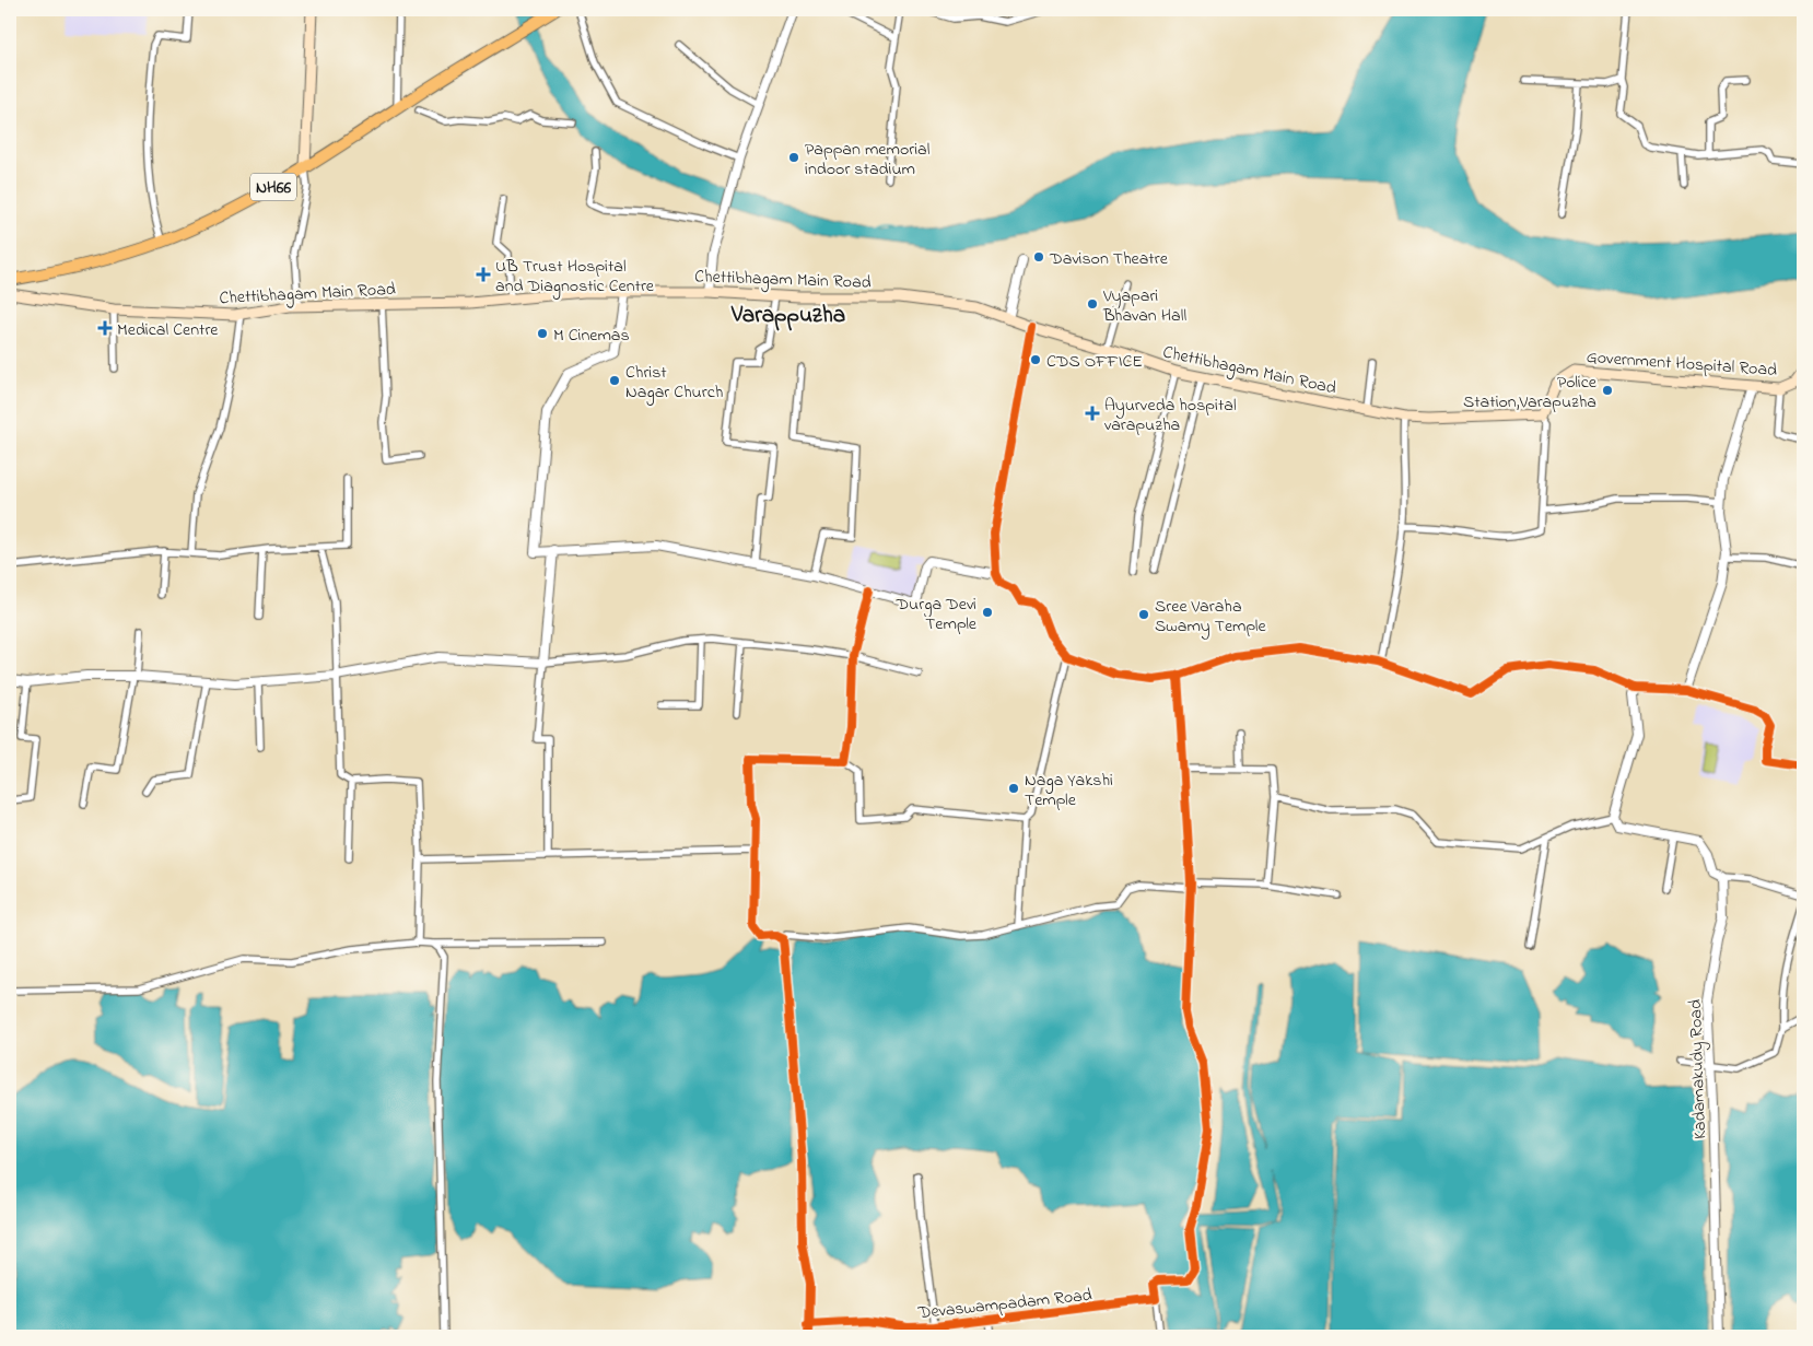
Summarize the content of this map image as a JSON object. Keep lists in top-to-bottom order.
{
  "streets": {
    "highway": ["NH66"],
    "main road": ["Chettibhagam Main Road", "Government Hospital Road"],
    "street": ["Kadamakudy Road", "Devaswampadam Road"]
  },
  "crossings": [
    ["Chettibhagam Main Road", "Government Hospital Road"]
  ],
  "districts": ["Varappuzha"],
  "places": {
    "other": [
      "Pappan memorial indoor stadium",
      "Davison Theatre",
      "Vyapari Bhavan Hall",
      "M Cinemas",
      "CDS OFFICE",
      "Christ Nagar Church",
      "Police Station,Varapuzha",
      "Durga Devi Temple",
      "Sree Varaha Swamy Temple",
      "Naga Yakshi Temple"
    ],
    "health": ["UB Trust Hospital and Diagnostic Centre", "Medical Centre", "Ayurveda hospital varapuzha"]
  }
}
